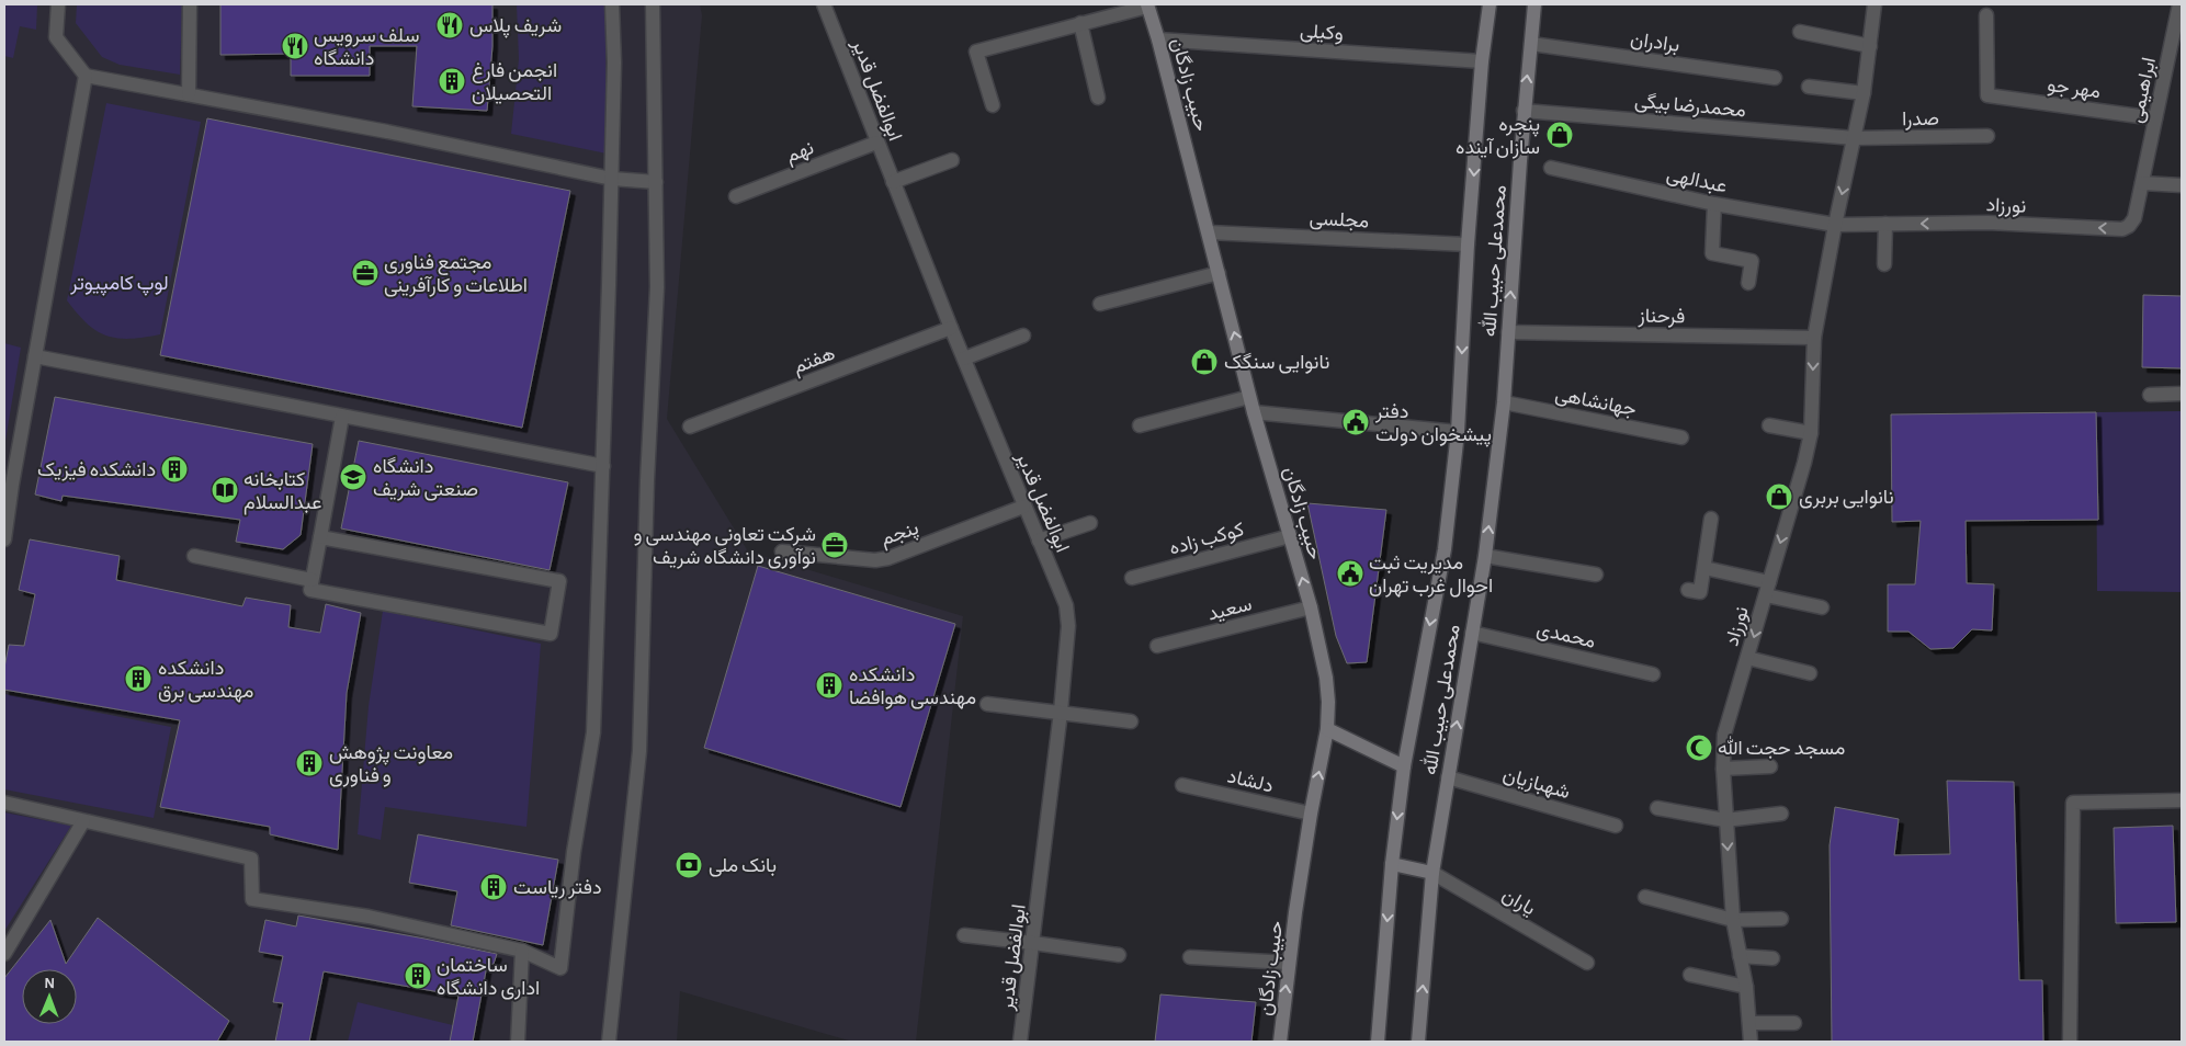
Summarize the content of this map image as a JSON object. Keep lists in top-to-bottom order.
{
  "streets": {
    "main road": ["حبیب زادگان", "محمدعلی حبیب الله"],
    "street": [
      "وکیلی",
      "برادران",
      "مهر جو",
      "ابوالفضل قدیر",
      "ابراهیمی",
      "محمدرضا بیگی",
      "صدرا",
      "نهم",
      "عبدالهی",
      "نورزاد",
      "مجلسی",
      "فرحناز",
      "هفتم",
      "جهانشاهی",
      "پنجم",
      "کوکب زاده",
      "سعید",
      "محمدی",
      "دلشاد",
      "شهبازیان",
      "یاران"
    ]
  },
  "crossings": [
    ["وکیلی", "حبیب زادگان"],
    ["وکیلی", "محمدعلی حبیب الله"],
    ["برادران", "محمدعلی حبیب الله"],
    ["حبیب زادگان", "مجلسی"],
    ["حبیب زادگان", "کوکب زاده"],
    ["حبیب زادگان", "سعید"],
    ["حبیب زادگان", "دلشاد"],
    ["مهر جو", "ابراهیمی"],
    ["ابوالفضل قدیر", "نهم"],
    ["ابوالفضل قدیر", "هفتم"],
    ["ابوالفضل قدیر", "پنجم"],
    ["ابراهیمی", "نورزاد"],
    ["محمدرضا بیگی", "صدرا"],
    ["محمدرضا بیگی", "نورزاد"],
    ["محمدرضا بیگی", "محمدعلی حبیب الله"],
    ["صدرا", "نورزاد"],
    ["عبدالهی", "نورزاد"],
    ["نورزاد", "فرحناز"],
    ["مجلسی", "محمدعلی حبیب الله"],
    ["محمدعلی حبیب الله", "فرحناز"],
    ["محمدعلی حبیب الله", "جهانشاهی"],
    ["محمدعلی حبیب الله", "محمدی"],
    ["محمدعلی حبیب الله", "شهبازیان"],
    ["محمدعلی حبیب الله", "یاران"]
  ],
  "parks": ["لوپ کامپیوتر"],
  "places": {
    "restaurant": ["شریف پلاس", "سلف سرویس دانشگاه"],
    "building": [
      "انجمن فارغ التحصیلان",
      "دانشکده فیزیک",
      "دانشکده مهندسی برق",
      "دانشکده مهندسی هوافضا",
      "معاونت پژوهش و فناوری",
      "دفتر ریاست",
      "ساختمان اداری دانشگاه"
    ],
    "shop": ["پنجره سازان آینده", "نانوایی سنگک", "نانوایی بربری"],
    "office": ["مجتمع فناوری اطلاعات و کارآفرینی", "شرکت تعاونی مهندسی و نوآوری دانشگاه شریف"],
    "public building": ["دفتر پیشخوان دولت", "مدیریت ثبت احوال غرب تهران"],
    "school or university": ["دانشگاه صنعتی شریف"],
    "library": ["کتابخانه عبدالسلام"],
    "mosque": ["مسجد حجت الله"],
    "bank": ["بانک ملی"]
  },
  "north": "top"
}
